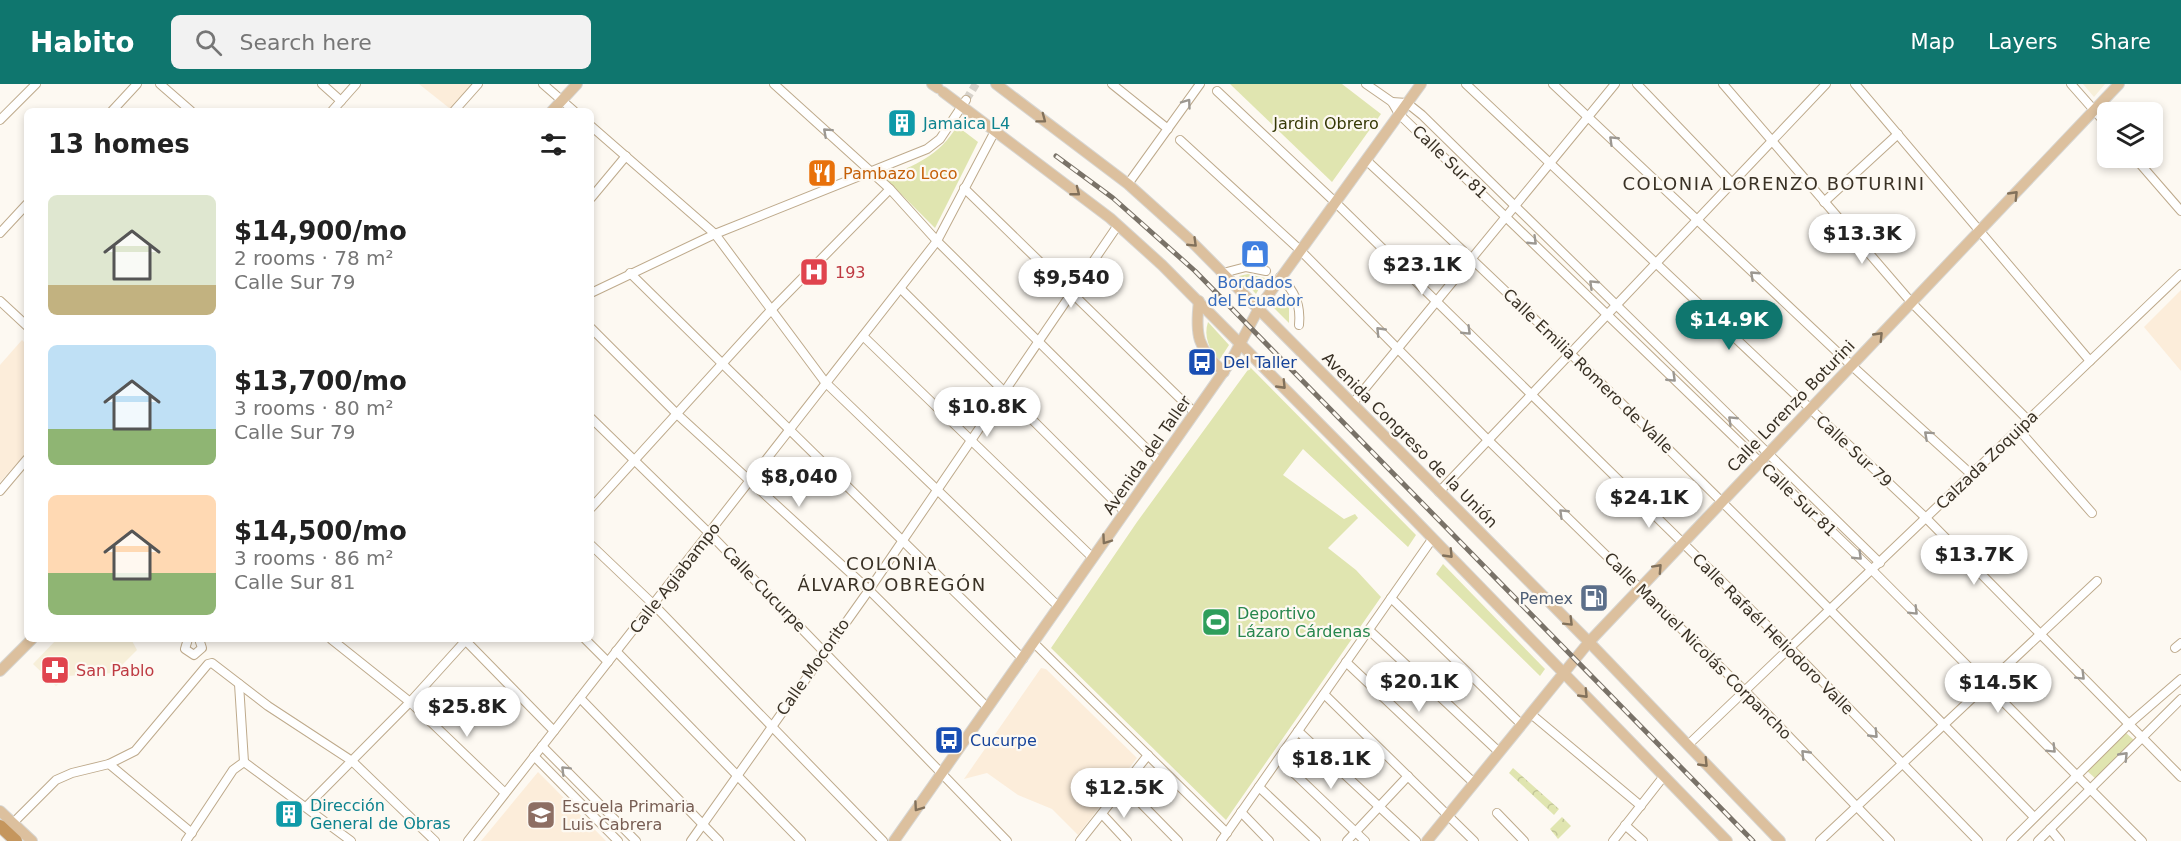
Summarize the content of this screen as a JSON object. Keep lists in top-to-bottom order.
{
  "streets": {
    "main road": ["Calle Lorenzo Boturini", "Avenida Congreso de la Unión", "Avenida del Taller"],
    "street": [
      "Calle Sur 81",
      "Calle Emilia Romero de Valle",
      "Calle Sur 79",
      "Calzada Zoquipa",
      "Calle Agiabampo",
      "Calle Cucurpe",
      "Calle Rafaél Heliodoro Valle",
      "Calle Manuel Nicolás Corpancho",
      "Calle Mocorito"
    ]
  },
  "crossings": [
    ["Calle Sur 81", "Calle Lorenzo Boturini"],
    ["Calle Sur 81", "Avenida del Taller"],
    ["Calle Sur 81", "Calzada Zoquipa"],
    ["Calle Emilia Romero de Valle", "Calle Lorenzo Boturini"],
    ["Calle Emilia Romero de Valle", "Avenida del Taller"],
    ["Calle Emilia Romero de Valle", "Calzada Zoquipa"],
    ["Calle Lorenzo Boturini", "Avenida Congreso de la Unión"],
    ["Calle Lorenzo Boturini", "Calle Sur 79"],
    ["Calle Lorenzo Boturini", "Calle Rafaél Heliodoro Valle"],
    ["Calle Lorenzo Boturini", "Calle Manuel Nicolás Corpancho"],
    ["Avenida Congreso de la Unión", "Avenida del Taller"],
    ["Avenida Congreso de la Unión", "Calzada Zoquipa"],
    ["Calle Sur 79", "Calzada Zoquipa"],
    ["Avenida del Taller", "Calle Cucurpe"],
    ["Avenida del Taller", "Calle Rafaél Heliodoro Valle"],
    ["Avenida del Taller", "Calle Manuel Nicolás Corpancho"],
    ["Calzada Zoquipa", "Calle Rafaél Heliodoro Valle"],
    ["Calzada Zoquipa", "Calle Manuel Nicolás Corpancho"],
    ["Calle Agiabampo", "Calle Cucurpe"],
    ["Calle Cucurpe", "Calle Mocorito"]
  ],
  "one_way": ["Calle Manuel Nicolás Corpancho"],
  "districts": ["COLONIA LORENZO BOTURINI", "COLONIA ÁLVARO OBREGÓN"],
  "parks": ["Jardin Obrero"],
  "places": {
    "building": ["Jamaica L4", "Dirección General de Obras"],
    "restaurant": ["Pambazo Loco"],
    "shop": ["Bordados del Ecuador"],
    "hospital": ["193"],
    "bus stop": ["Del Taller", "Cucurpe"],
    "fuel station": ["Pemex"],
    "sports": ["Deportivo Lázaro Cárdenas"],
    "pharmacy": ["San Pablo"],
    "school or university": ["Escuela Primaria Luis Cabrera"]
  },
  "page": {
    "header": "Habito",
    "search": "Search here",
    "nav": ["Map", "Layers", "Share"],
    "heading": "13 homes",
    "list": [
      {
        "name": "$14,900/mo",
        "note": "2 rooms · 78 m² · Calle Sur 79"
      },
      {
        "name": "$13,700/mo",
        "note": "3 rooms · 80 m² · Calle Sur 79"
      },
      {
        "name": "$14,500/mo",
        "note": "3 rooms · 86 m² · Calle Sur 81"
      }
    ],
    "price": [
      "$13.3K",
      "$23.1K",
      "$9,540",
      "$14.9K",
      "$10.8K",
      "$8,040",
      "$24.1K",
      "$13.7K",
      "$20.1K",
      "$14.5K",
      "$25.8K",
      "$18.1K",
      "$12.5K"
    ]
  }
}
